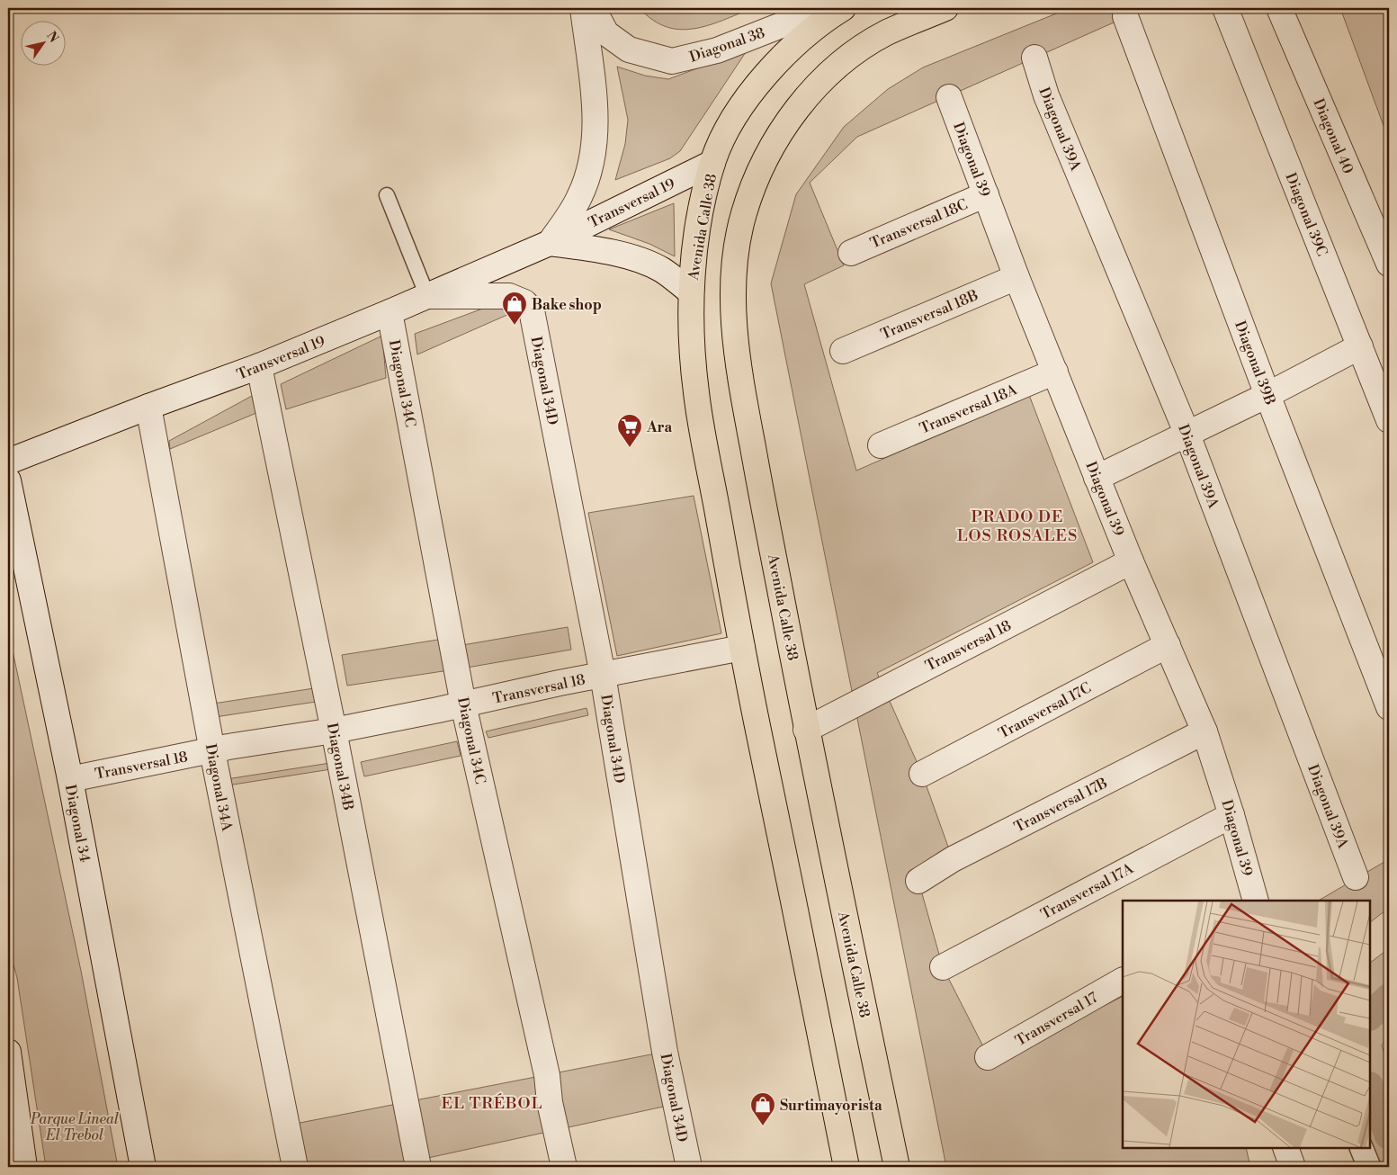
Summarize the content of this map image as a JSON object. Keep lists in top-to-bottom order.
{
  "streets": {
    "main road": ["Avenida Calle 38"],
    "street": [
      "Diagonal 38",
      "Diagonal 39A",
      "Diagonal 40",
      "Diagonal 39",
      "Transversal 19",
      "Diagonal 39C",
      "Transversal 18C",
      "Transversal 18B",
      "Diagonal 39B",
      "Diagonal 34D",
      "Diagonal 34C",
      "Transversal 18A",
      "Transversal 18",
      "Transversal 17C",
      "Diagonal 34B",
      "Diagonal 34A",
      "Transversal 17B",
      "Diagonal 34",
      "Transversal 17A",
      "Transversal 17"
    ]
  },
  "crossings": [
    ["Diagonal 39", "Transversal 18C"],
    ["Diagonal 39", "Transversal 18B"],
    ["Diagonal 39", "Transversal 18A"],
    ["Diagonal 39", "Transversal 18"],
    ["Diagonal 39", "Transversal 17C"],
    ["Diagonal 39", "Transversal 17B"],
    ["Diagonal 39", "Transversal 17A"],
    ["Transversal 19", "Avenida Calle 38"],
    ["Transversal 19", "Diagonal 34D"],
    ["Transversal 19", "Diagonal 34C"],
    ["Transversal 19", "Diagonal 34B"],
    ["Transversal 19", "Diagonal 34A"],
    ["Avenida Calle 38", "Transversal 18"],
    ["Diagonal 34D", "Transversal 18"],
    ["Diagonal 34C", "Transversal 18"],
    ["Transversal 18", "Diagonal 34B"],
    ["Transversal 18", "Diagonal 34A"],
    ["Transversal 18", "Diagonal 34"]
  ],
  "districts": ["PRADO DE LOS ROSALES", "EL TRÉBOL"],
  "parks": ["Parque Lineal El Trebol"],
  "places": {
    "shop": ["Bake shop", "Surtimayorista"],
    "supermarket": ["Ara"]
  },
  "north": "top right"
}
